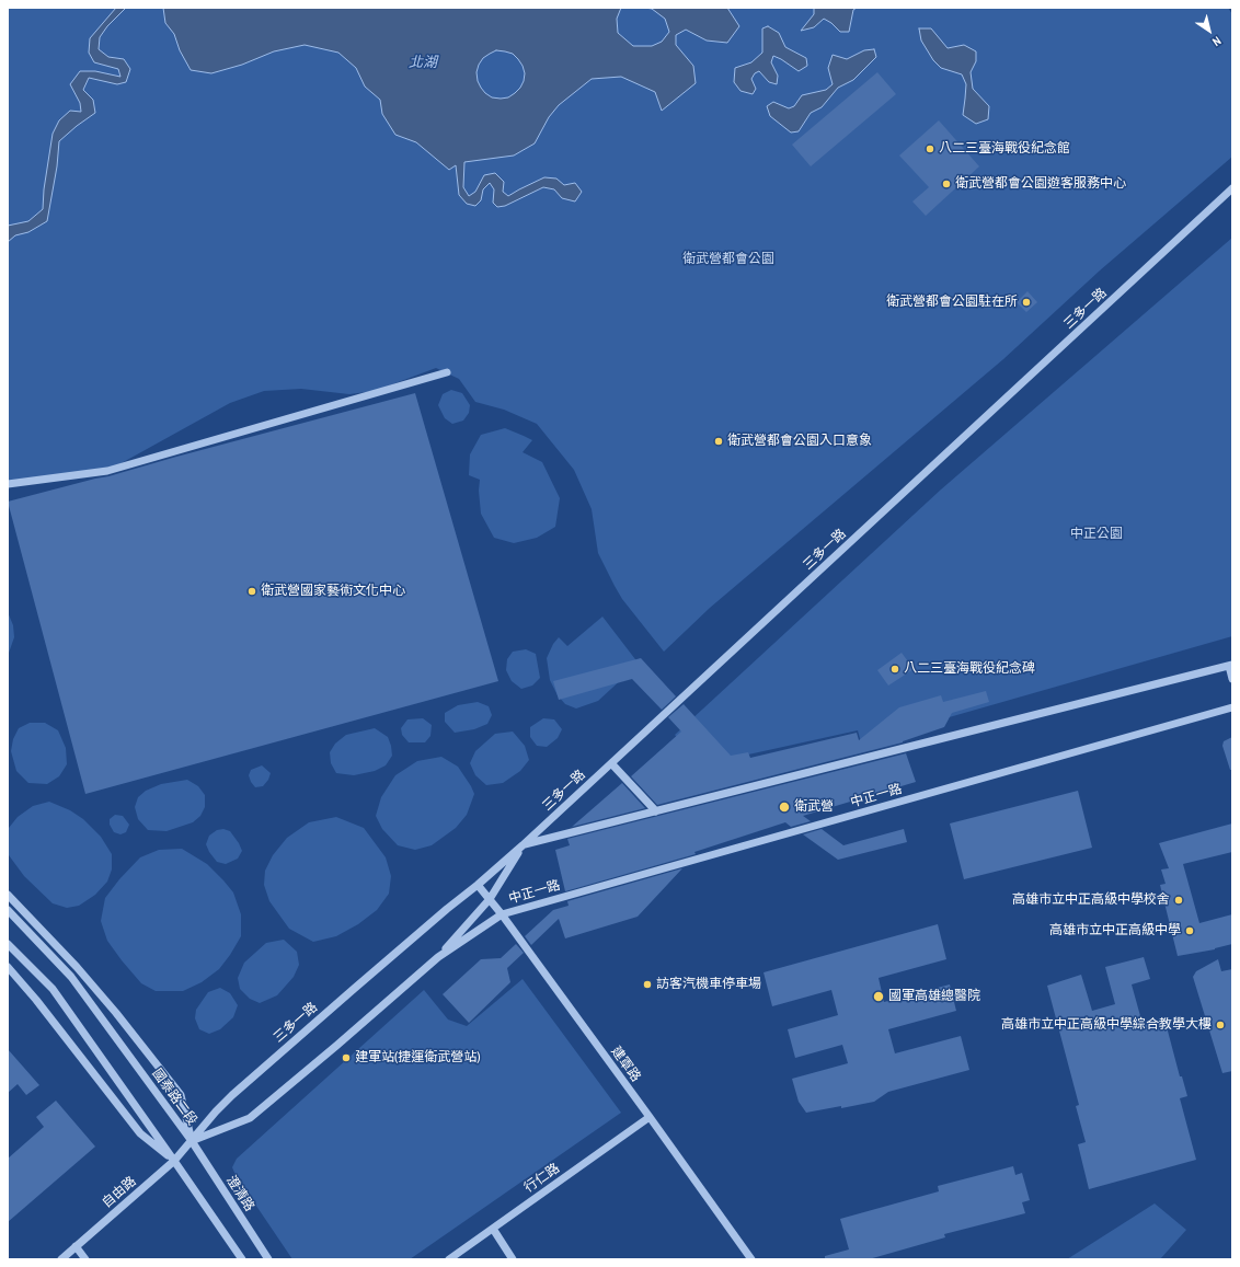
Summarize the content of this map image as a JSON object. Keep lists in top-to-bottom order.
{
  "streets": {
    "street": [
      "三多一路",
      "中正一路",
      "建軍路",
      "國泰路二段",
      "行仁路",
      "自由路",
      "澄清路"
    ]
  },
  "crossings": [
    ["三多一路", "建軍路"],
    ["三多一路", "國泰路二段"],
    ["三多一路", "自由路"],
    ["三多一路", "澄清路"],
    ["中正一路", "建軍路"],
    ["建軍路", "行仁路"],
    ["國泰路二段", "自由路"],
    ["國泰路二段", "澄清路"],
    ["自由路", "澄清路"]
  ],
  "water": ["北湖"],
  "parks": ["衛武營都會公園", "中正公園"],
  "places": [
    "八二三臺海戰役紀念館",
    "衛武營都會公園遊客服務中心",
    "衛武營都會公園駐在所",
    "衛武營都會公園入口意象",
    "衛武營國家藝術文化中心",
    "八二三臺海戰役紀念碑",
    "衛武營",
    "高雄市立中正高級中學校舍",
    "高雄市立中正高級中學",
    "訪客汽機車停車場",
    "國軍高雄總醫院",
    "高雄市立中正高級中學綜合教學大樓",
    "建軍站(捷運衛武營站)"
  ],
  "north": "bottom right"
}
